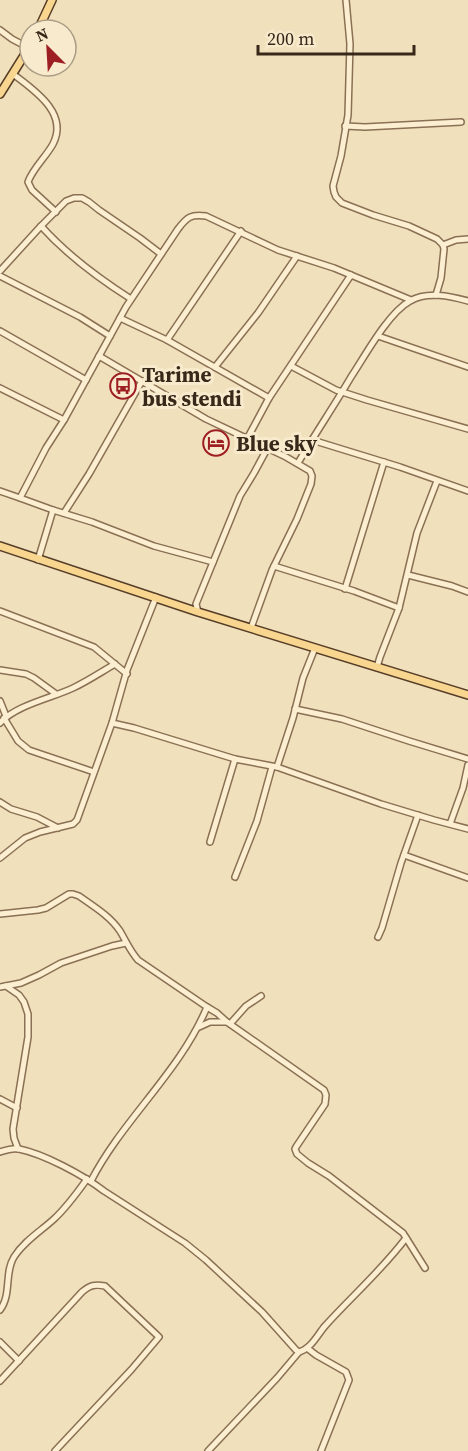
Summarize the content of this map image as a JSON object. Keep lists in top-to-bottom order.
{
  "places": {
    "bus stop": ["Tarime bus stendi"],
    "hotel": ["Blue sky"]
  },
  "scale_bar": "200 m",
  "north": "top left"
}
